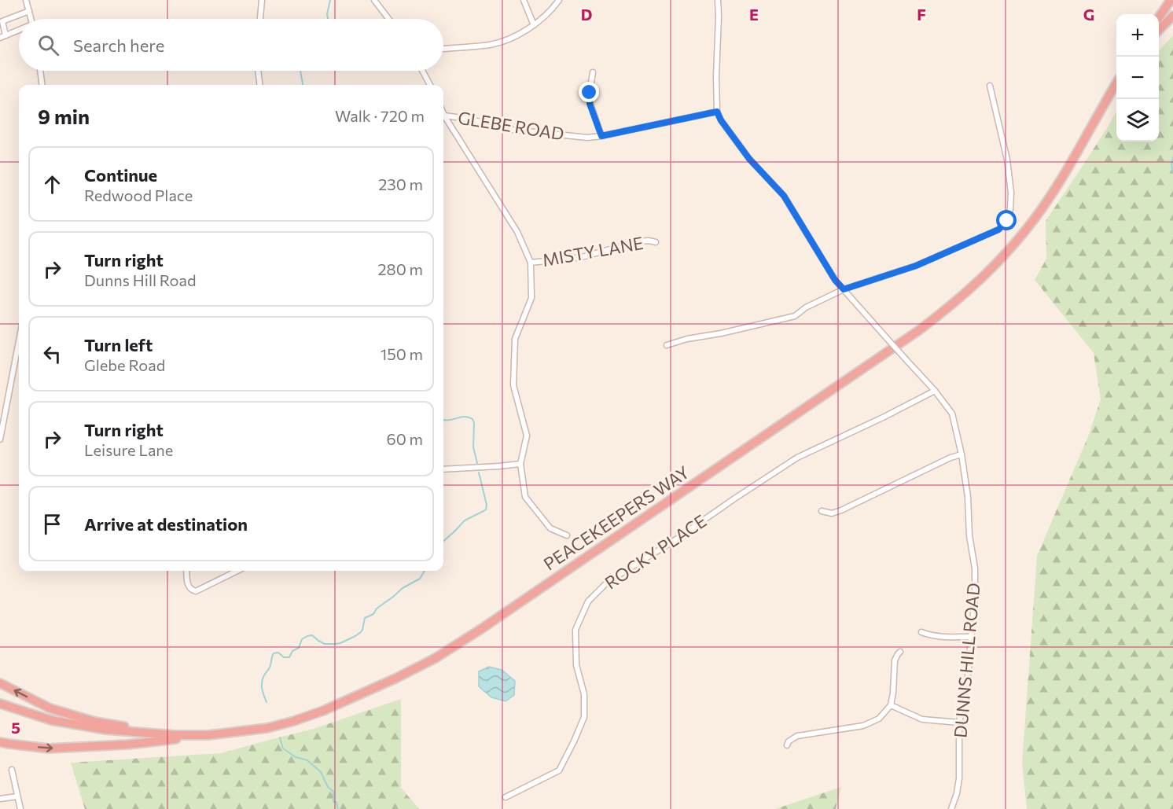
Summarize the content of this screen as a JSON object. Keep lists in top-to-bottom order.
{
  "streets": {
    "highway": ["PEACEKEEPERS WAY"],
    "street": [
      "GLEBE ROAD",
      "MISTY LANE",
      "ROCKY PLACE",
      "DUNNS HILL ROAD"
    ]
  },
  "crossings": [
    ["GLEBE ROAD", "DUNNS HILL ROAD"],
    ["ROCKY PLACE", "DUNNS HILL ROAD"]
  ],
  "page": {
    "map_buttons": ["+", "−"],
    "search": "Search here",
    "heading": ["9 min", "Walk · 720 m"],
    "list": [
      ["Continue", "Redwood Place", "230 m"],
      ["Turn right", "Dunns Hill Road", "280 m"],
      ["Turn left", "Glebe Road", "150 m"],
      ["Turn right", "Leisure Lane", "60 m"],
      "Arrive at destination"
    ]
  },
  "grid": {
    "columns": [
      "D",
      "E",
      "F",
      "G"
    ],
    "rows": ["5"]
  }
}
